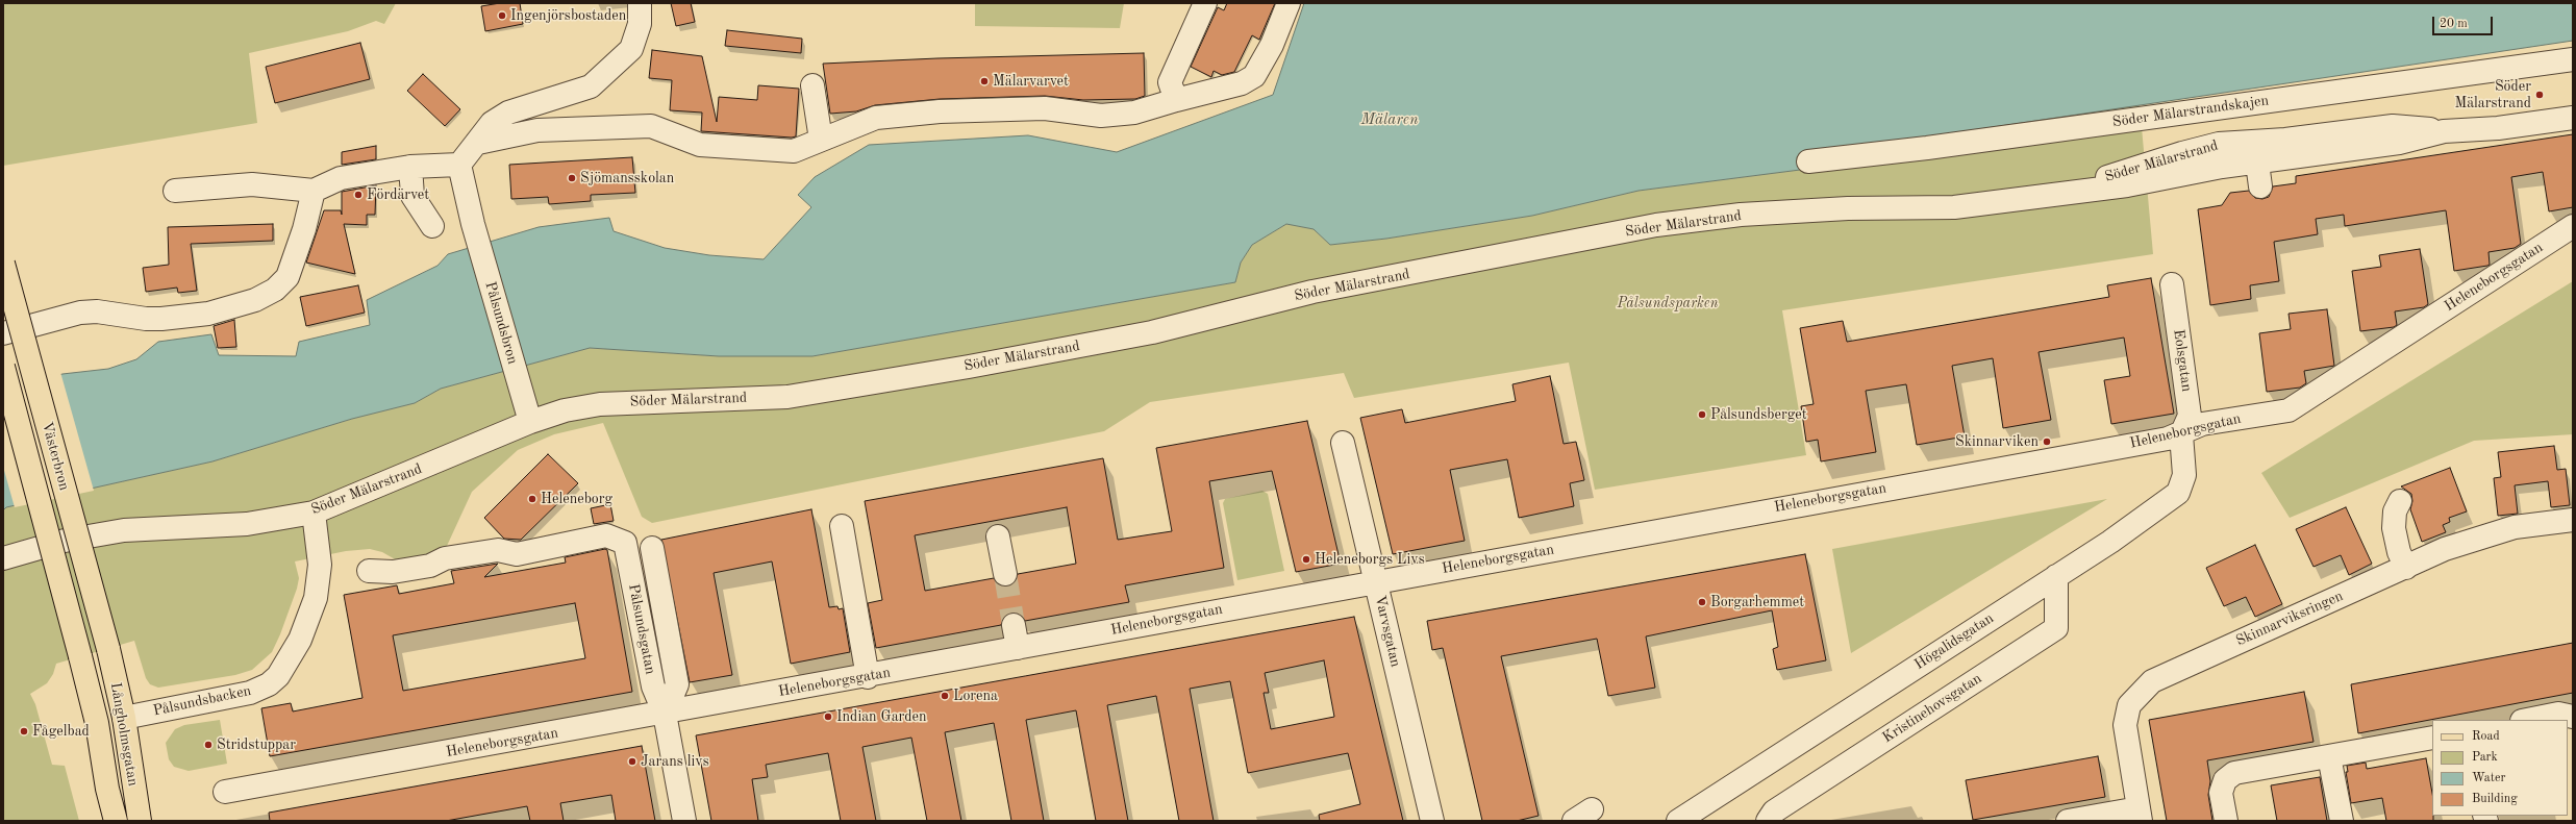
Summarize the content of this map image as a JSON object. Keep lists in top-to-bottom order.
{
  "streets": {
    "main road": ["Västerbron", "Långholmsgatan"],
    "street": [
      "Söder Mälarstrandskajen",
      "Söder Mälarstrand",
      "Heleneborgsgatan",
      "Pålsundsbron",
      "Eolsgatan",
      "Skinnarviksringen",
      "Pålsundsgatan",
      "Varvsgatan",
      "Högalidsgatan",
      "Pålsundsbacken",
      "Kristinehovsgatan"
    ]
  },
  "crossings": [
    ["Söder Mälarstrand", "Pålsundsbron"],
    ["Söder Mälarstrand", "Pålsundsbacken"],
    ["Heleneborgsgatan", "Eolsgatan"],
    ["Heleneborgsgatan", "Pålsundsgatan"],
    ["Heleneborgsgatan", "Varvsgatan"],
    ["Heleneborgsgatan", "Högalidsgatan"],
    ["Eolsgatan", "Högalidsgatan"],
    ["Västerbron", "Långholmsgatan"],
    ["Högalidsgatan", "Kristinehovsgatan"],
    ["Pålsundsbacken", "Långholmsgatan"]
  ],
  "water": ["Mälaren"],
  "parks": ["Pålsundsparken"],
  "places": [
    "Ingenjörsbostaden",
    "Mälarvarvet",
    "Söder Mälarstrand",
    "Sjömansskolan",
    "Fördärvet",
    "Pålsundsberget",
    "Skinnarviken",
    "Heleneborg",
    "Heleneborgs Livs",
    "Borgarhemmet",
    "Lorena",
    "Indian Garden",
    "Fågelbad",
    "Stridstuppar",
    "Jarans livs"
  ],
  "legend": [
    "Road",
    "Park",
    "Water",
    "Building"
  ],
  "scale_bar": "20 m"
}
